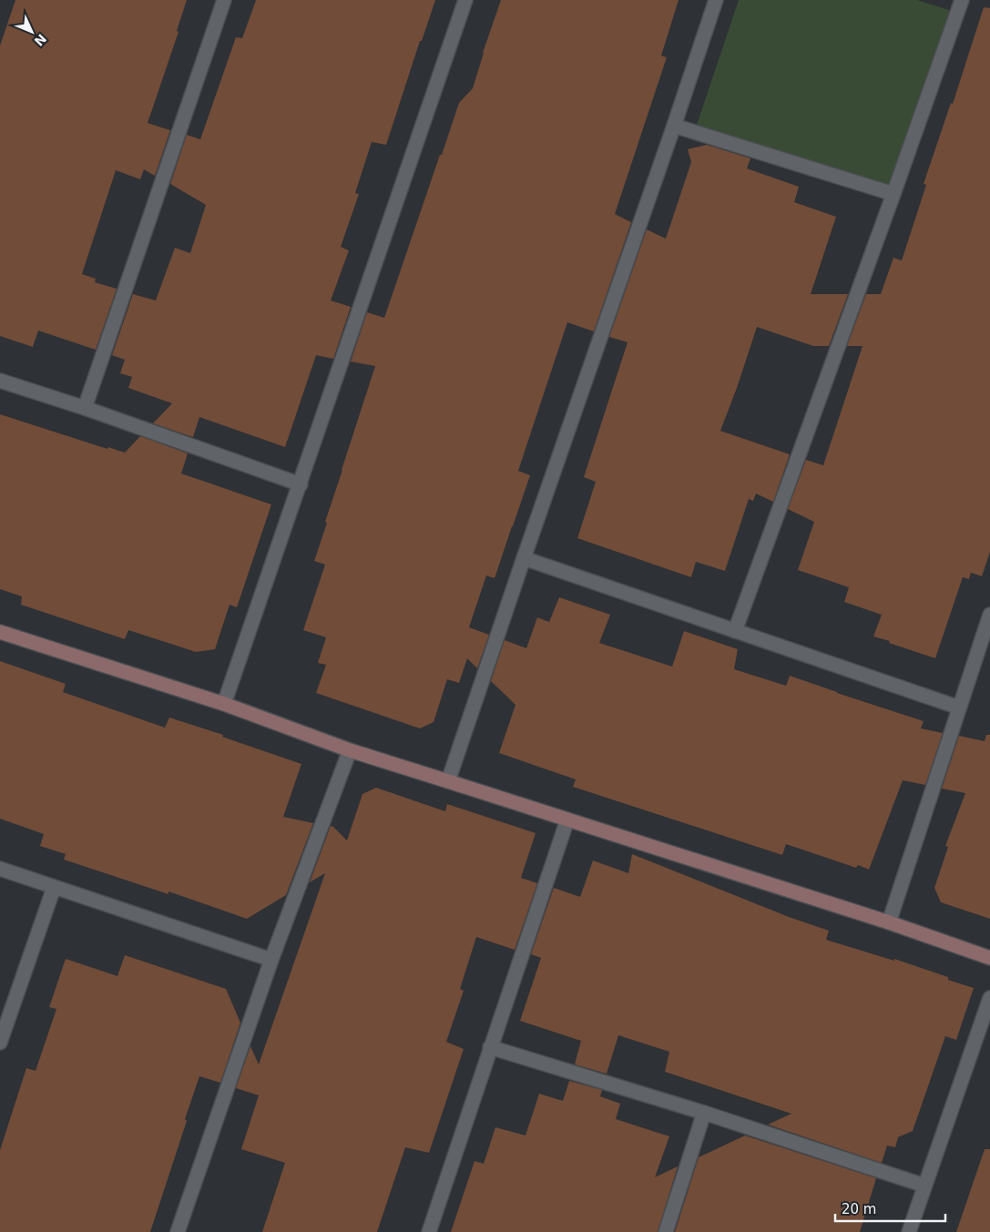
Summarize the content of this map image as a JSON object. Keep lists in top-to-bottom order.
{
  "scale_bar": "20 m",
  "north": "bottom right"
}
